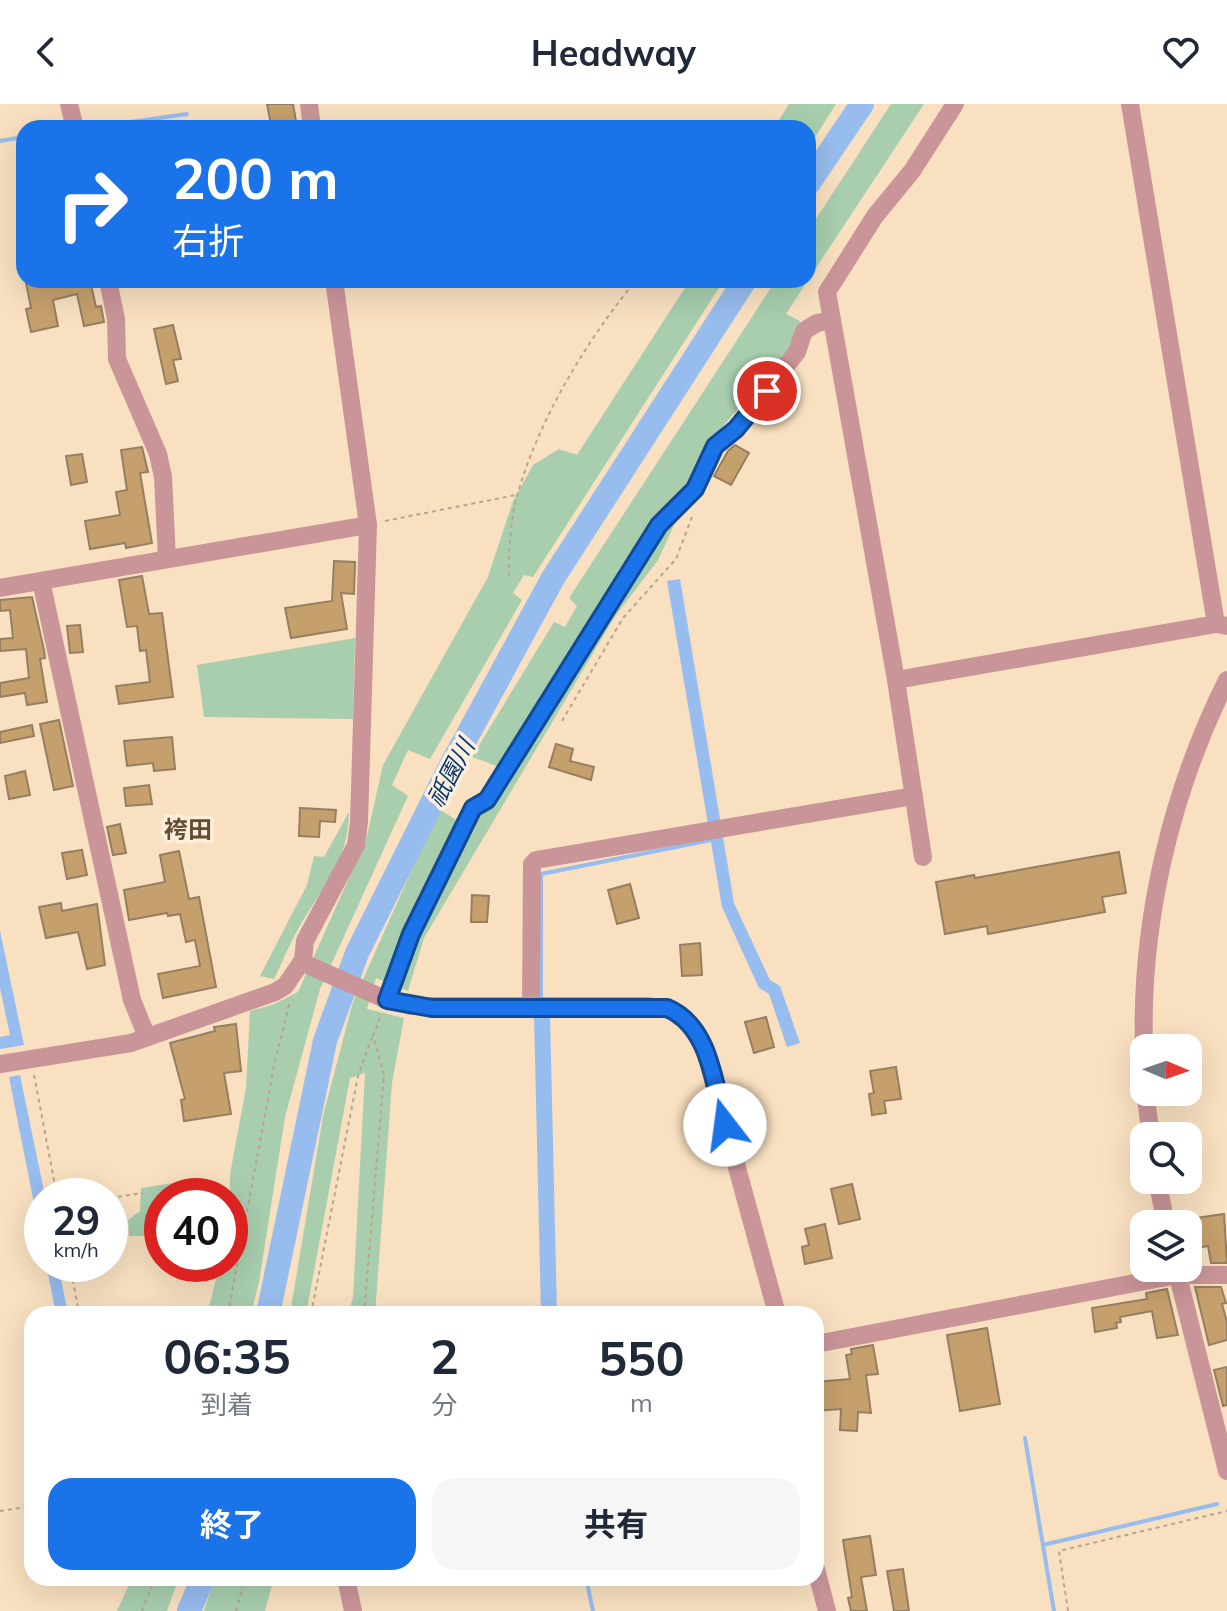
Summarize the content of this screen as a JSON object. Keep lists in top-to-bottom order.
{
  "districts": ["袴田"],
  "water": ["祇園川"],
  "north": "right",
  "page": {
    "header": "Headway",
    "turn": ["200 m", "右折"],
    "speed": "29 km/h",
    "limit": "40",
    "eta": [
      "06:35",
      "到着",
      "2",
      "分",
      "550",
      "m"
    ],
    "buttons": ["終了", "共有"]
  }
}
